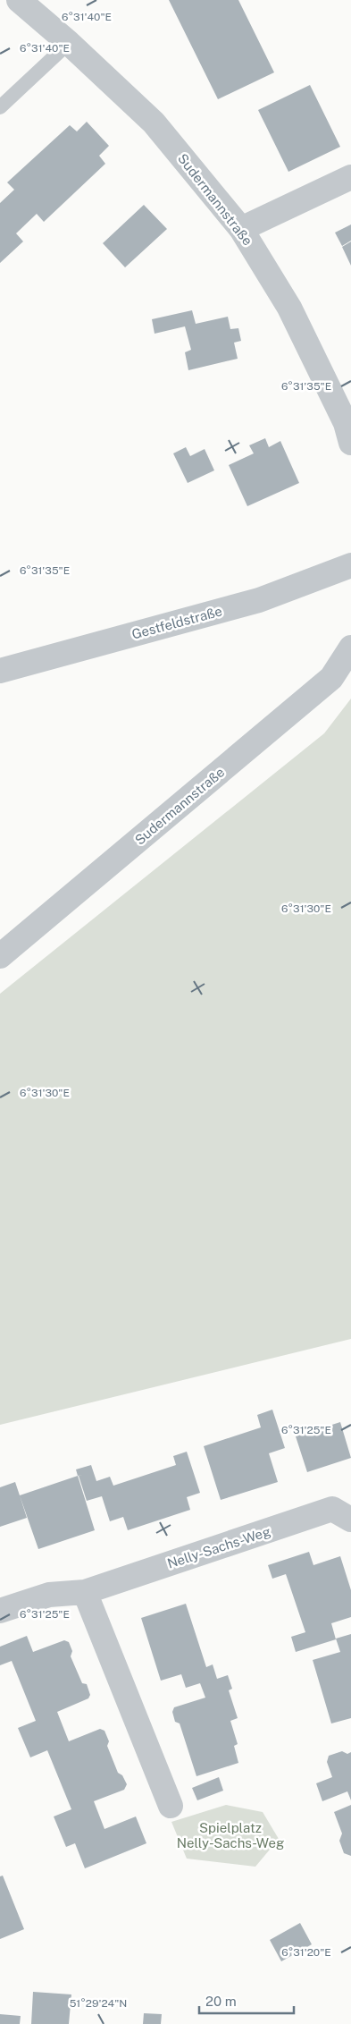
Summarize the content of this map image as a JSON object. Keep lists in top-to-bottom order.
{
  "streets": {
    "street": ["Sudermannstraße", "Gestfeldstraße", "Nelly-Sachs-Weg"]
  },
  "parks": ["Spielplatz Nelly-Sachs-Weg"],
  "scale_bar": "20 m",
  "coordinates": [
    "6°31'40\"E",
    "6°31'35\"E",
    "6°31'30\"E",
    "6°31'25\"E",
    "6°31'20\"E",
    "51°29'24\"N"
  ]
}
